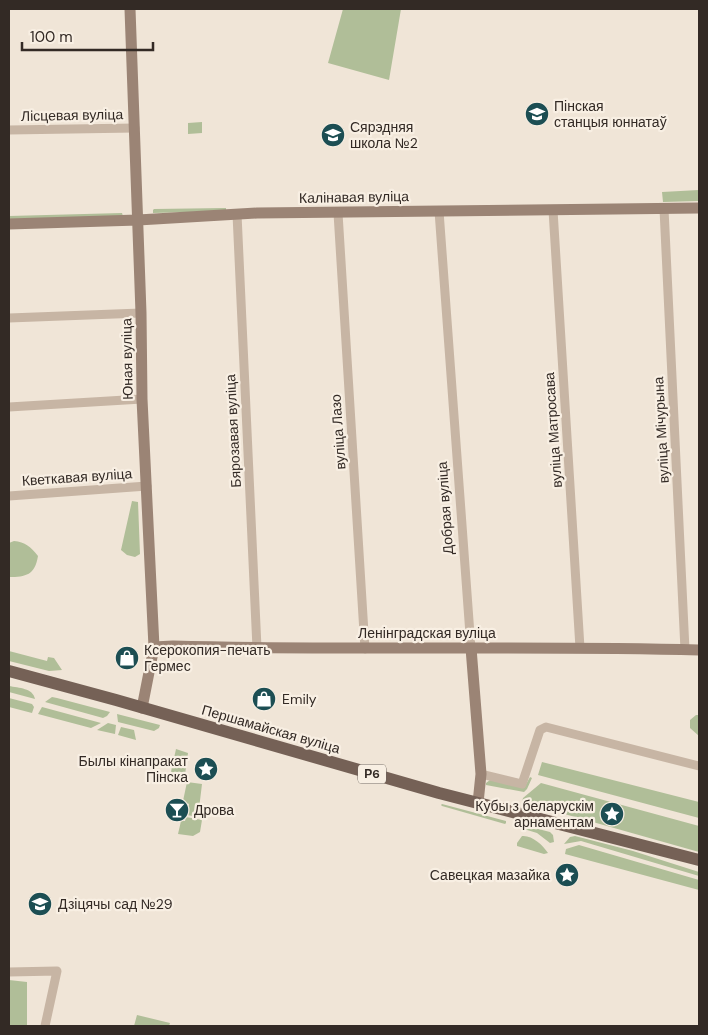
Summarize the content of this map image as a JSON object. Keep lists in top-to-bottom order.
{
  "streets": {
    "main road": ["Першамайская вуліца", "Р6"],
    "street": [
      "Лісцевая вуліца",
      "Калінавая вуліца",
      "Юная вуліца",
      "вуліца Матросава",
      "вуліца Мічурына",
      "Бярозавая вуліца",
      "вуліца Лазо",
      "Кветкавая вуліца",
      "Добрая вуліца",
      "Ленінградская вуліца"
    ]
  },
  "crossings": [
    ["Лісцевая вуліца", "Юная вуліца"],
    ["Калінавая вуліца", "Юная вуліца"],
    ["Калінавая вуліца", "вуліца Матросава"],
    ["Калінавая вуліца", "вуліца Мічурына"],
    ["Калінавая вуліца", "Бярозавая вуліца"],
    ["Калінавая вуліца", "вуліца Лазо"],
    ["Калінавая вуліца", "Добрая вуліца"],
    ["Юная вуліца", "Кветкавая вуліца"],
    ["Юная вуліца", "Ленінградская вуліца"],
    ["Юная вуліца", "Першамайская вуліца"],
    ["вуліца Матросава", "Ленінградская вуліца"],
    ["вуліца Мічурына", "Ленінградская вуліца"],
    ["Бярозавая вуліца", "Ленінградская вуліца"],
    ["вуліца Лазо", "Ленінградская вуліца"],
    ["Добрая вуліца", "Ленінградская вуліца"],
    ["Добрая вуліца", "Першамайская вуліца"]
  ],
  "places": {
    "school or university": ["Пінская станцыя юннатаў", "Сярэдняя школа №2", "Дзіцячы сад №29"],
    "shop": ["Ксерокопия-печать Гермес", "Emily"],
    "place": ["Былы кінапракат Пінска", "Кубы з беларускім арнаментам", "Савецкая мазайка"],
    "bar": ["Дрова"]
  },
  "scale_bar": "100 m"
}
